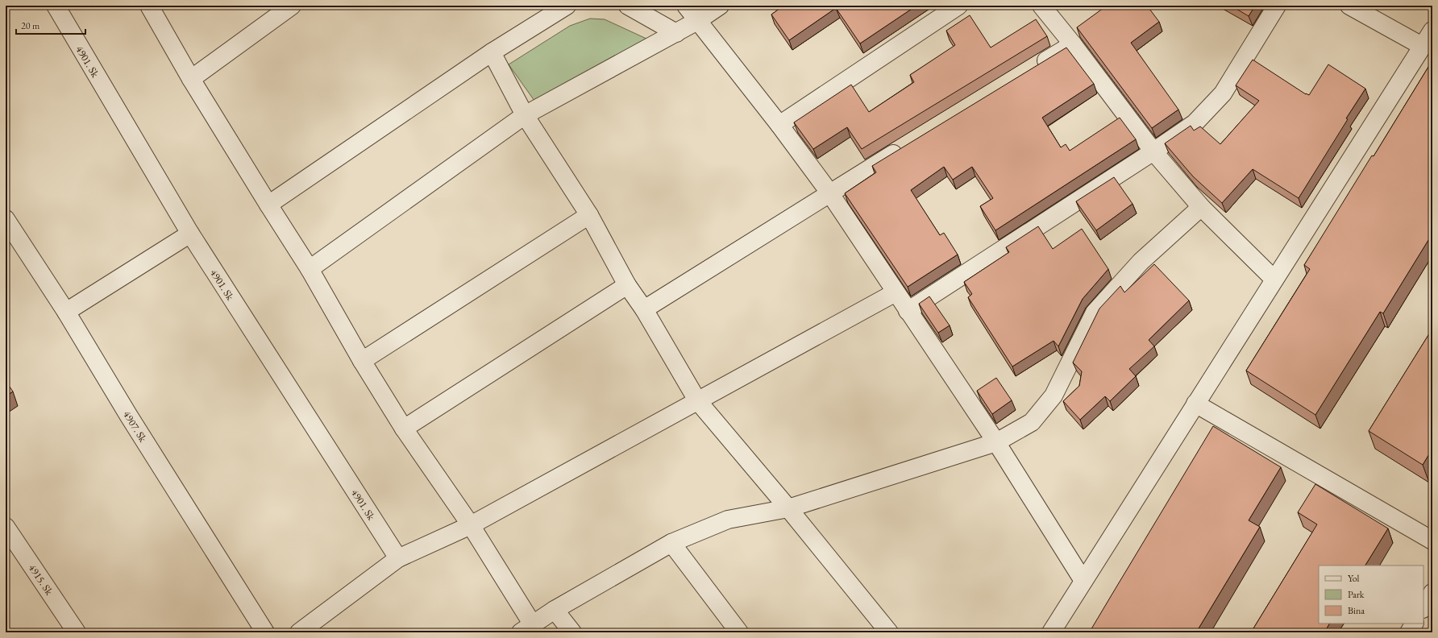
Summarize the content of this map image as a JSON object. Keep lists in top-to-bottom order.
{
  "streets": {
    "street": ["4901. Sk", "4907. Sk", "4915. Sk"]
  },
  "legend": ["Yol", "Park", "Bina"],
  "scale_bar": "20 m"
}
